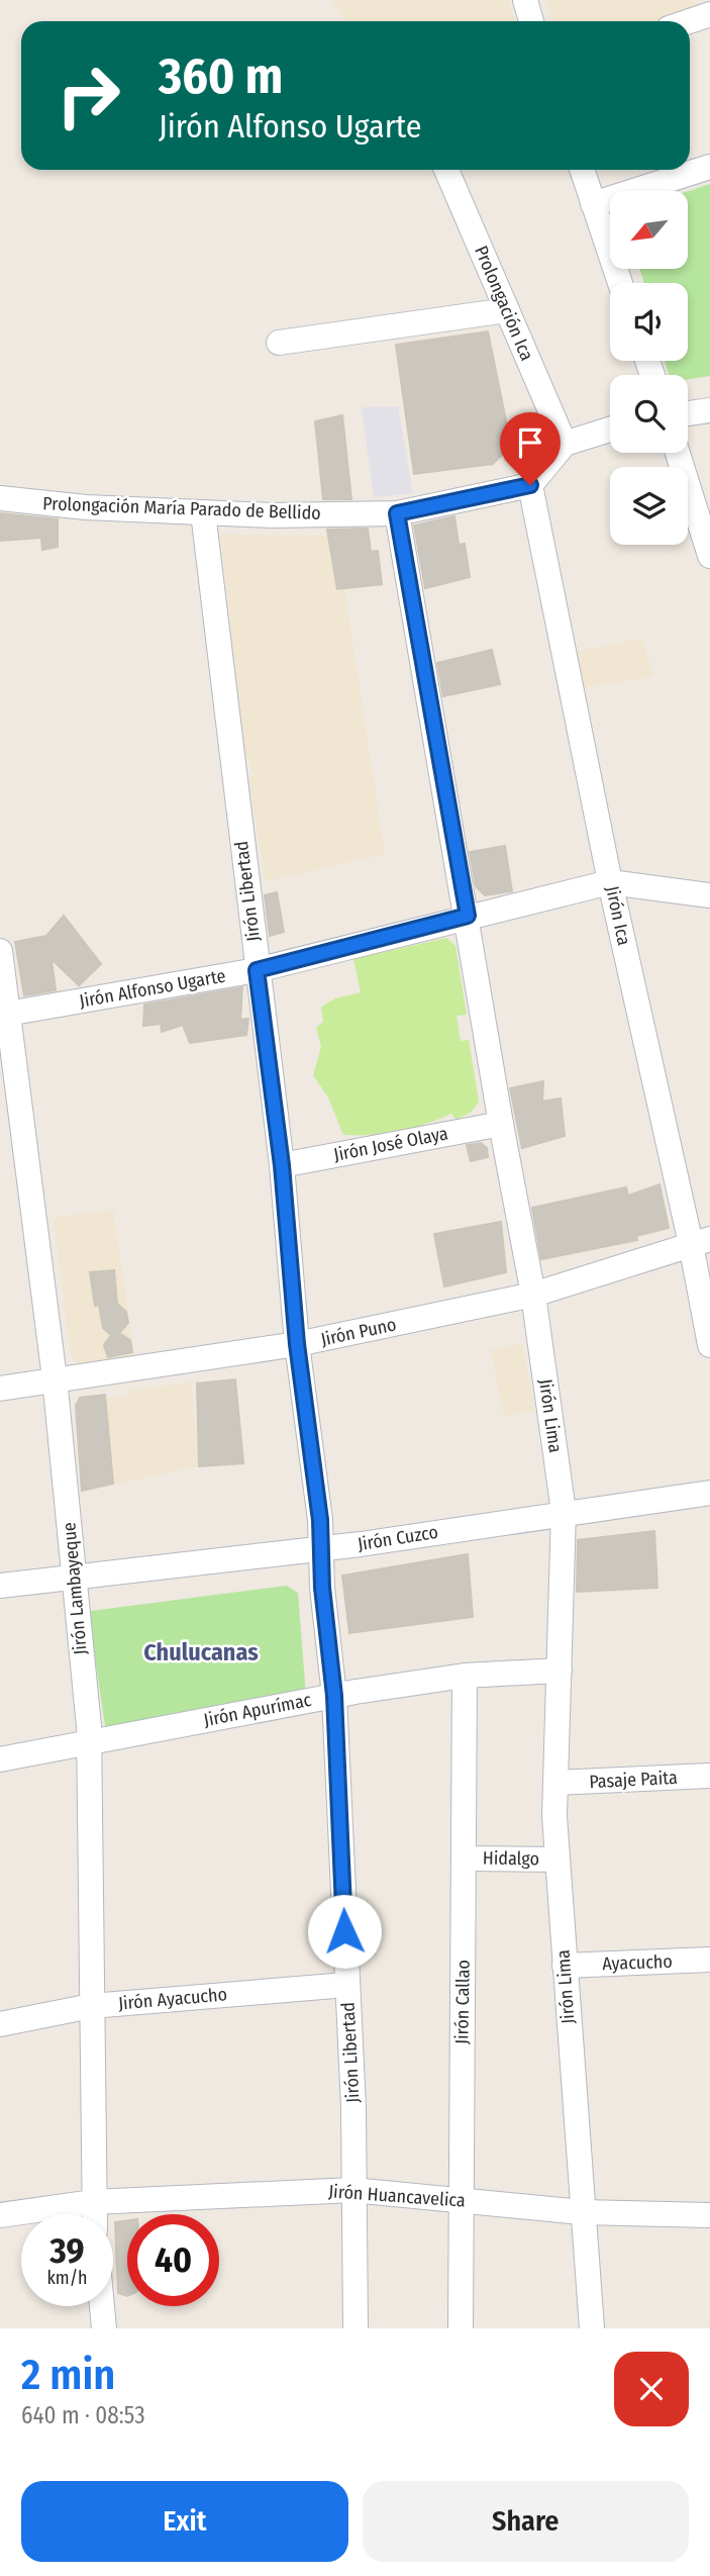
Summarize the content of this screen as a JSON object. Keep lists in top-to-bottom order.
{
  "streets": {
    "street": [
      "Prolongación Ica",
      "Prolongación María Parado de Bellido",
      "Jirón Libertad",
      "Jirón Ica",
      "Jirón Alfonso Ugarte",
      "Jirón José Olaya",
      "Jirón Puno",
      "Jirón Lima",
      "Jirón Cuzco",
      "Jirón Lambayeque",
      "Jirón Apurímac",
      "Pasaje Paita",
      "Hidalgo",
      "Ayacucho",
      "Jirón Ayacucho",
      "Jirón Callao",
      "Jirón Huancavelica"
    ]
  },
  "crossings": [
    ["Prolongación María Parado de Bellido", "Jirón Libertad"],
    ["Prolongación María Parado de Bellido", "Jirón Ica"],
    ["Prolongación María Parado de Bellido", "Jirón Lima"],
    ["Jirón Libertad", "Jirón Alfonso Ugarte"],
    ["Jirón Libertad", "Jirón José Olaya"],
    ["Jirón Libertad", "Jirón Puno"],
    ["Jirón Libertad", "Jirón Cuzco"],
    ["Jirón Libertad", "Jirón Apurímac"],
    ["Jirón Libertad", "Jirón Ayacucho"],
    ["Jirón Libertad", "Jirón Huancavelica"],
    ["Jirón Ica", "Jirón Alfonso Ugarte"],
    ["Jirón Ica", "Jirón Puno"],
    ["Jirón Alfonso Ugarte", "Jirón Lima"],
    ["Jirón Alfonso Ugarte", "Jirón Lambayeque"],
    ["Jirón José Olaya", "Jirón Lima"],
    ["Jirón Puno", "Jirón Lima"],
    ["Jirón Puno", "Jirón Lambayeque"],
    ["Jirón Lima", "Jirón Cuzco"],
    ["Jirón Lima", "Jirón Apurímac"],
    ["Jirón Lima", "Pasaje Paita"],
    ["Jirón Lima", "Hidalgo"],
    ["Jirón Lima", "Ayacucho"],
    ["Jirón Lima", "Jirón Huancavelica"],
    ["Jirón Cuzco", "Jirón Lambayeque"],
    ["Jirón Lambayeque", "Jirón Apurímac"],
    ["Jirón Lambayeque", "Jirón Ayacucho"],
    ["Jirón Lambayeque", "Jirón Huancavelica"],
    ["Jirón Apurímac", "Jirón Callao"],
    ["Hidalgo", "Jirón Callao"],
    ["Jirón Callao", "Jirón Huancavelica"]
  ],
  "districts": ["Chulucanas"],
  "north": "bottom left",
  "page": {
    "turn": ["360 m", "Jirón Alfonso Ugarte"],
    "speed": "39 km/h",
    "limit": "40",
    "heading": ["2 min", "640 m · 08:53"],
    "buttons": ["Exit", "Share"]
  }
}
